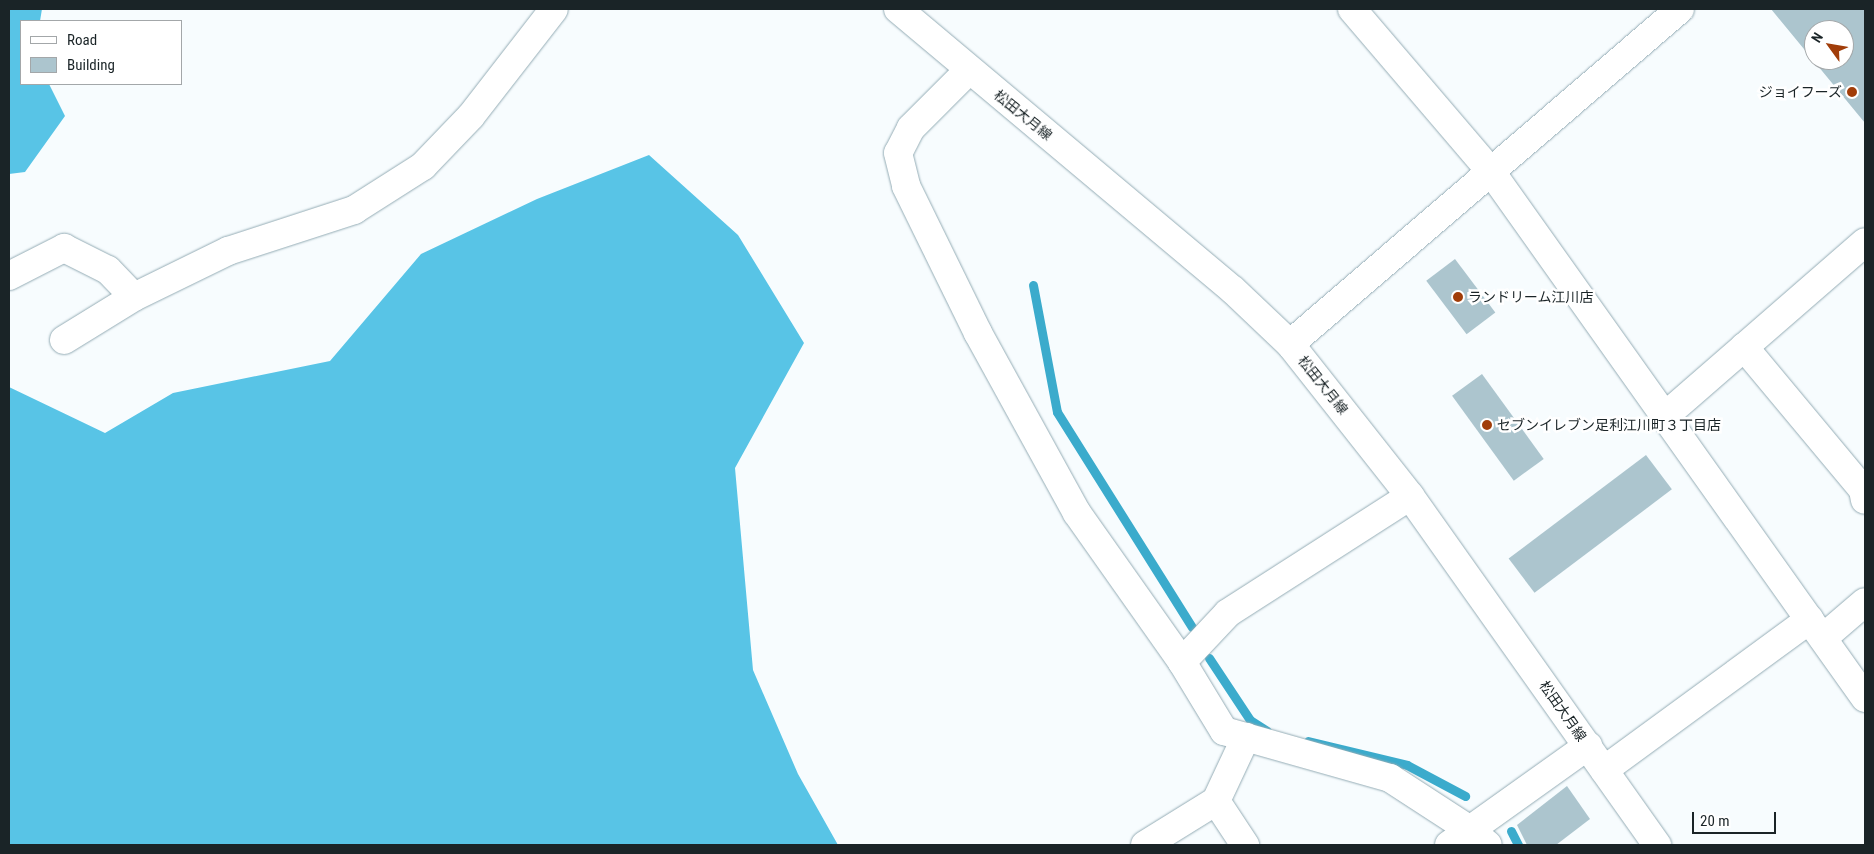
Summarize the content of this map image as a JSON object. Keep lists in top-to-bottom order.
{
  "streets": {
    "street": ["松田大月線"]
  },
  "places": ["ジョイフーズ", "ランドリーム江川店", "セブンイレブン足利江川町３丁目店"],
  "legend": ["Road", "Building"],
  "scale_bar": "20 m",
  "north": "top left"
}
